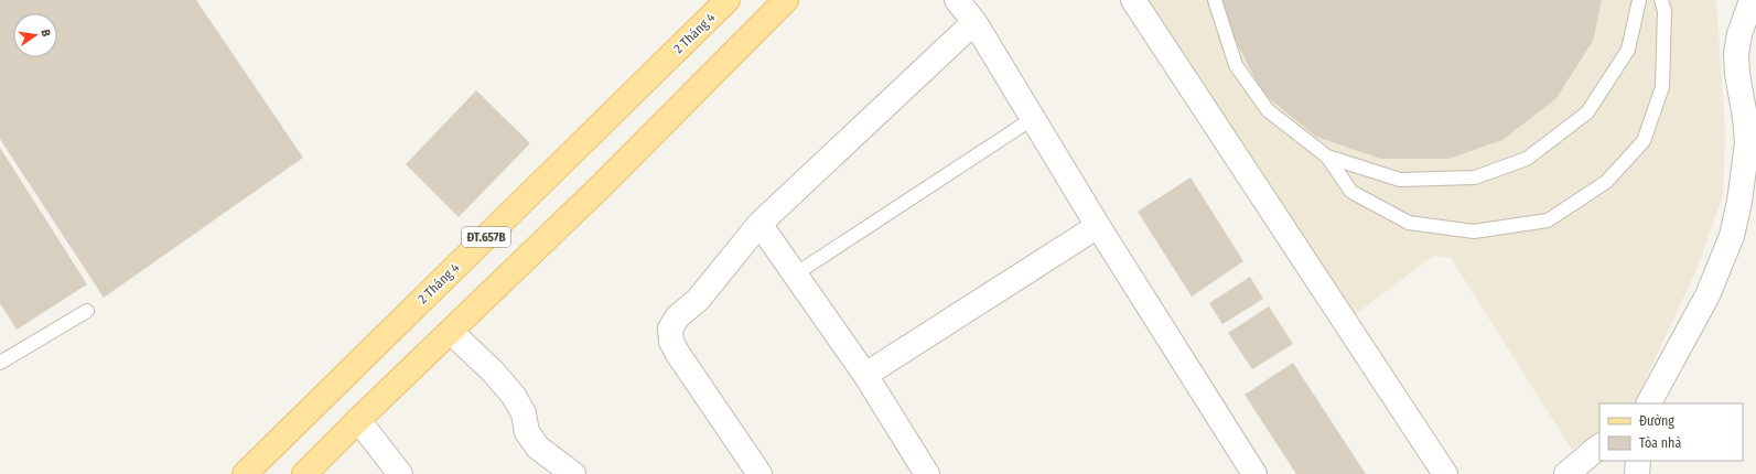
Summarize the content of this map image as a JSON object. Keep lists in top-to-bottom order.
{
  "streets": {
    "main road": ["2 Tháng 4", "ĐT.657B"]
  },
  "legend": ["Đường", "Tòa nhà"],
  "north": "right"
}
